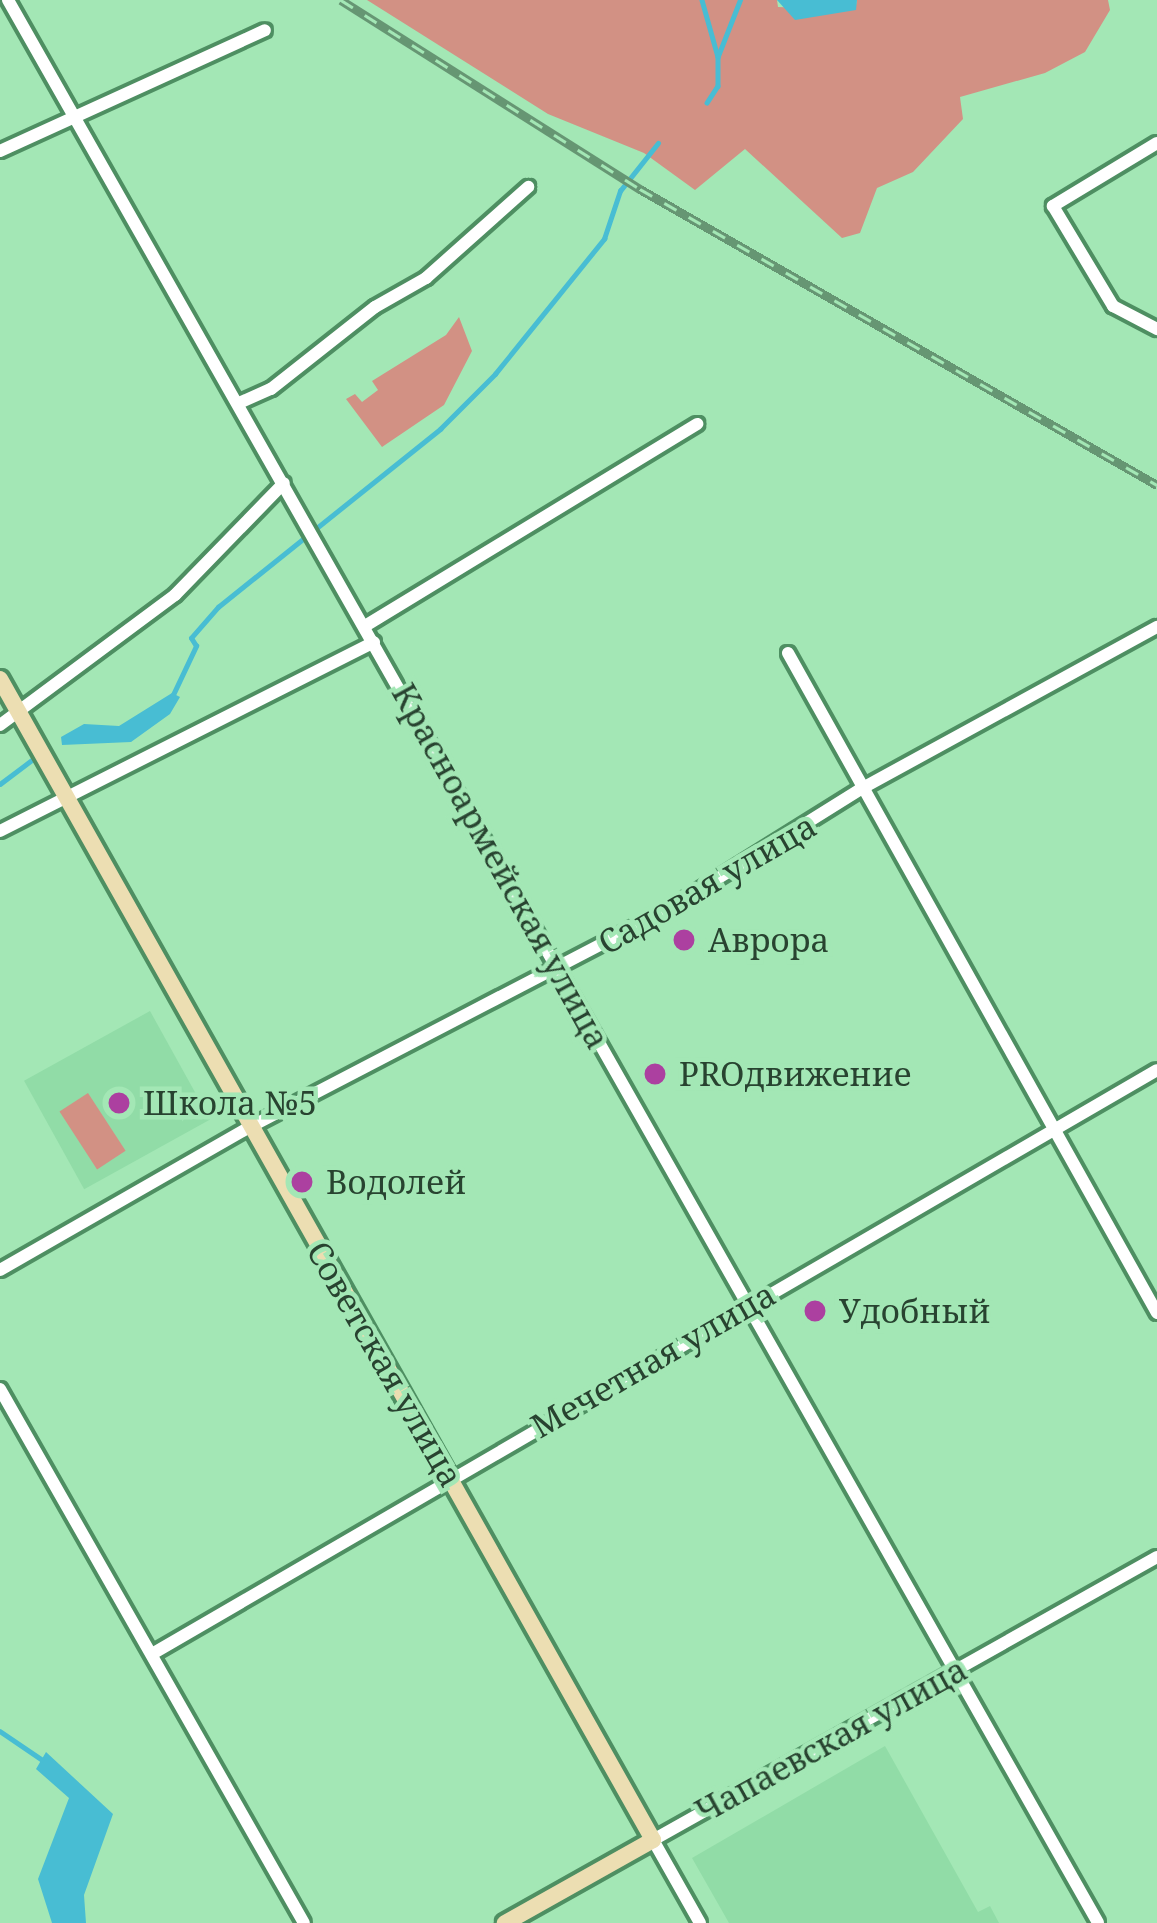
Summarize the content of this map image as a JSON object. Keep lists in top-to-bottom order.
{
  "streets": {
    "main road": ["Советская улица", "Чапаевская улица"],
    "street": ["Красноармейская улица", "Садовая улица", "Мечетная улица"]
  },
  "crossings": [
    ["Красноармейская улица", "Садовая улица"],
    ["Красноармейская улица", "Мечетная улица"],
    ["Красноармейская улица", "Чапаевская улица"],
    ["Садовая улица", "Советская улица"],
    ["Мечетная улица", "Советская улица"],
    ["Советская улица", "Чапаевская улица"]
  ],
  "places": [
    "Аврора",
    "PROдвижение",
    "Школа №5",
    "Водолей",
    "Удобный"
  ]
}
